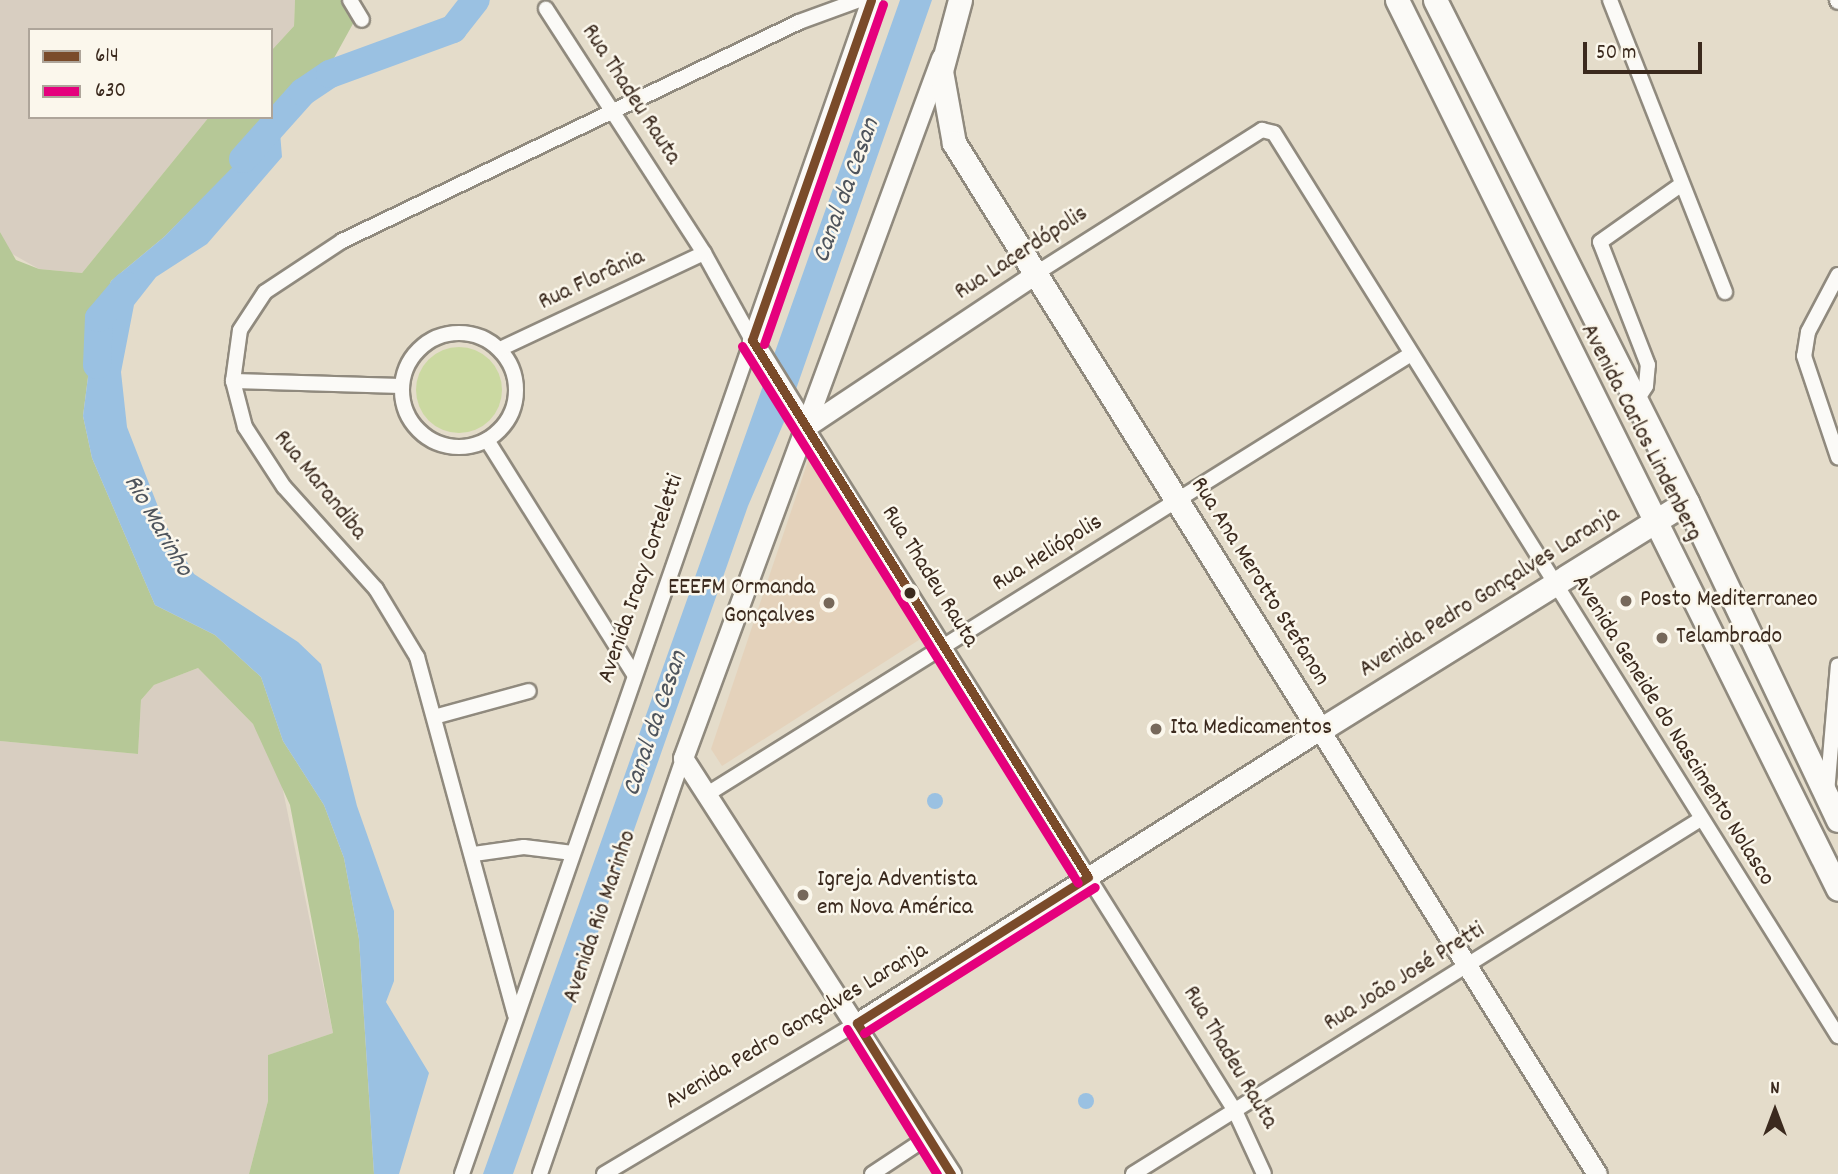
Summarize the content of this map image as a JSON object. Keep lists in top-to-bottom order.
{
  "streets": {
    "main road": ["Avenida Carlos Lindenberg", "Rua Ana Merotto Stefanon", "Avenida Pedro Gonçalves Laranja"],
    "street": [
      "Rua Thadeu Rauta",
      "Rua Lacerdópolis",
      "Rua Florânia",
      "Rua Marandiba",
      "Rua Heliópolis",
      "Avenida Iracy Corteletti",
      "Avenida Geneide do Nascimento Nolasco",
      "Avenida Rio Marinho",
      "Rua João José Pretti"
    ]
  },
  "crossings": [
    ["Rua Thadeu Rauta", "Rua Lacerdópolis"],
    ["Rua Thadeu Rauta", "Rua Florânia"],
    ["Rua Thadeu Rauta", "Rua Marandiba"],
    ["Rua Thadeu Rauta", "Rua Heliópolis"],
    ["Rua Thadeu Rauta", "Avenida Iracy Corteletti"],
    ["Rua Thadeu Rauta", "Avenida Pedro Gonçalves Laranja"],
    ["Rua Thadeu Rauta", "Avenida Rio Marinho"],
    ["Rua Thadeu Rauta", "Rua João José Pretti"],
    ["Rua Lacerdópolis", "Rua Ana Merotto Stefanon"],
    ["Rua Lacerdópolis", "Avenida Geneide do Nascimento Nolasco"],
    ["Rua Lacerdópolis", "Avenida Rio Marinho"],
    ["Avenida Carlos Lindenberg", "Avenida Pedro Gonçalves Laranja"],
    ["Rua Marandiba", "Avenida Iracy Corteletti"],
    ["Rua Heliópolis", "Rua Ana Merotto Stefanon"],
    ["Rua Heliópolis", "Avenida Geneide do Nascimento Nolasco"],
    ["Rua Ana Merotto Stefanon", "Avenida Pedro Gonçalves Laranja"],
    ["Rua Ana Merotto Stefanon", "Avenida Rio Marinho"],
    ["Rua Ana Merotto Stefanon", "Rua João José Pretti"],
    ["Avenida Pedro Gonçalves Laranja", "Avenida Geneide do Nascimento Nolasco"],
    ["Avenida Geneide do Nascimento Nolasco", "Rua João José Pretti"]
  ],
  "water": ["Canal da Cesan", "Rio Marinho"],
  "places": [
    "Posto Mediterraneo",
    "EEEFM Ormanda Gonçalves",
    "Telambrado",
    "Ita Medicamentos",
    "Igreja Adventista em Nova América"
  ],
  "lines": ["transit line 614", "transit line 630"],
  "legend": ["614", "630"],
  "scale_bar": "50 m",
  "north": "top"
}
